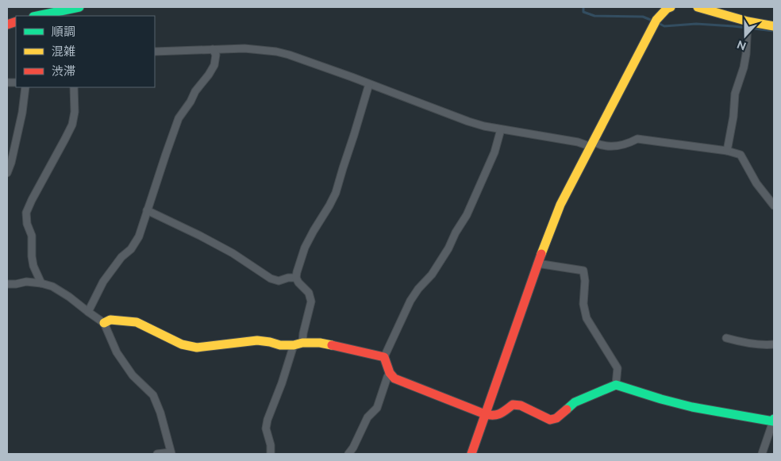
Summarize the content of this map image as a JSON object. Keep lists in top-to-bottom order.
{
  "legend": ["順調", "混雑", "渋滞"],
  "north": "bottom"
}
